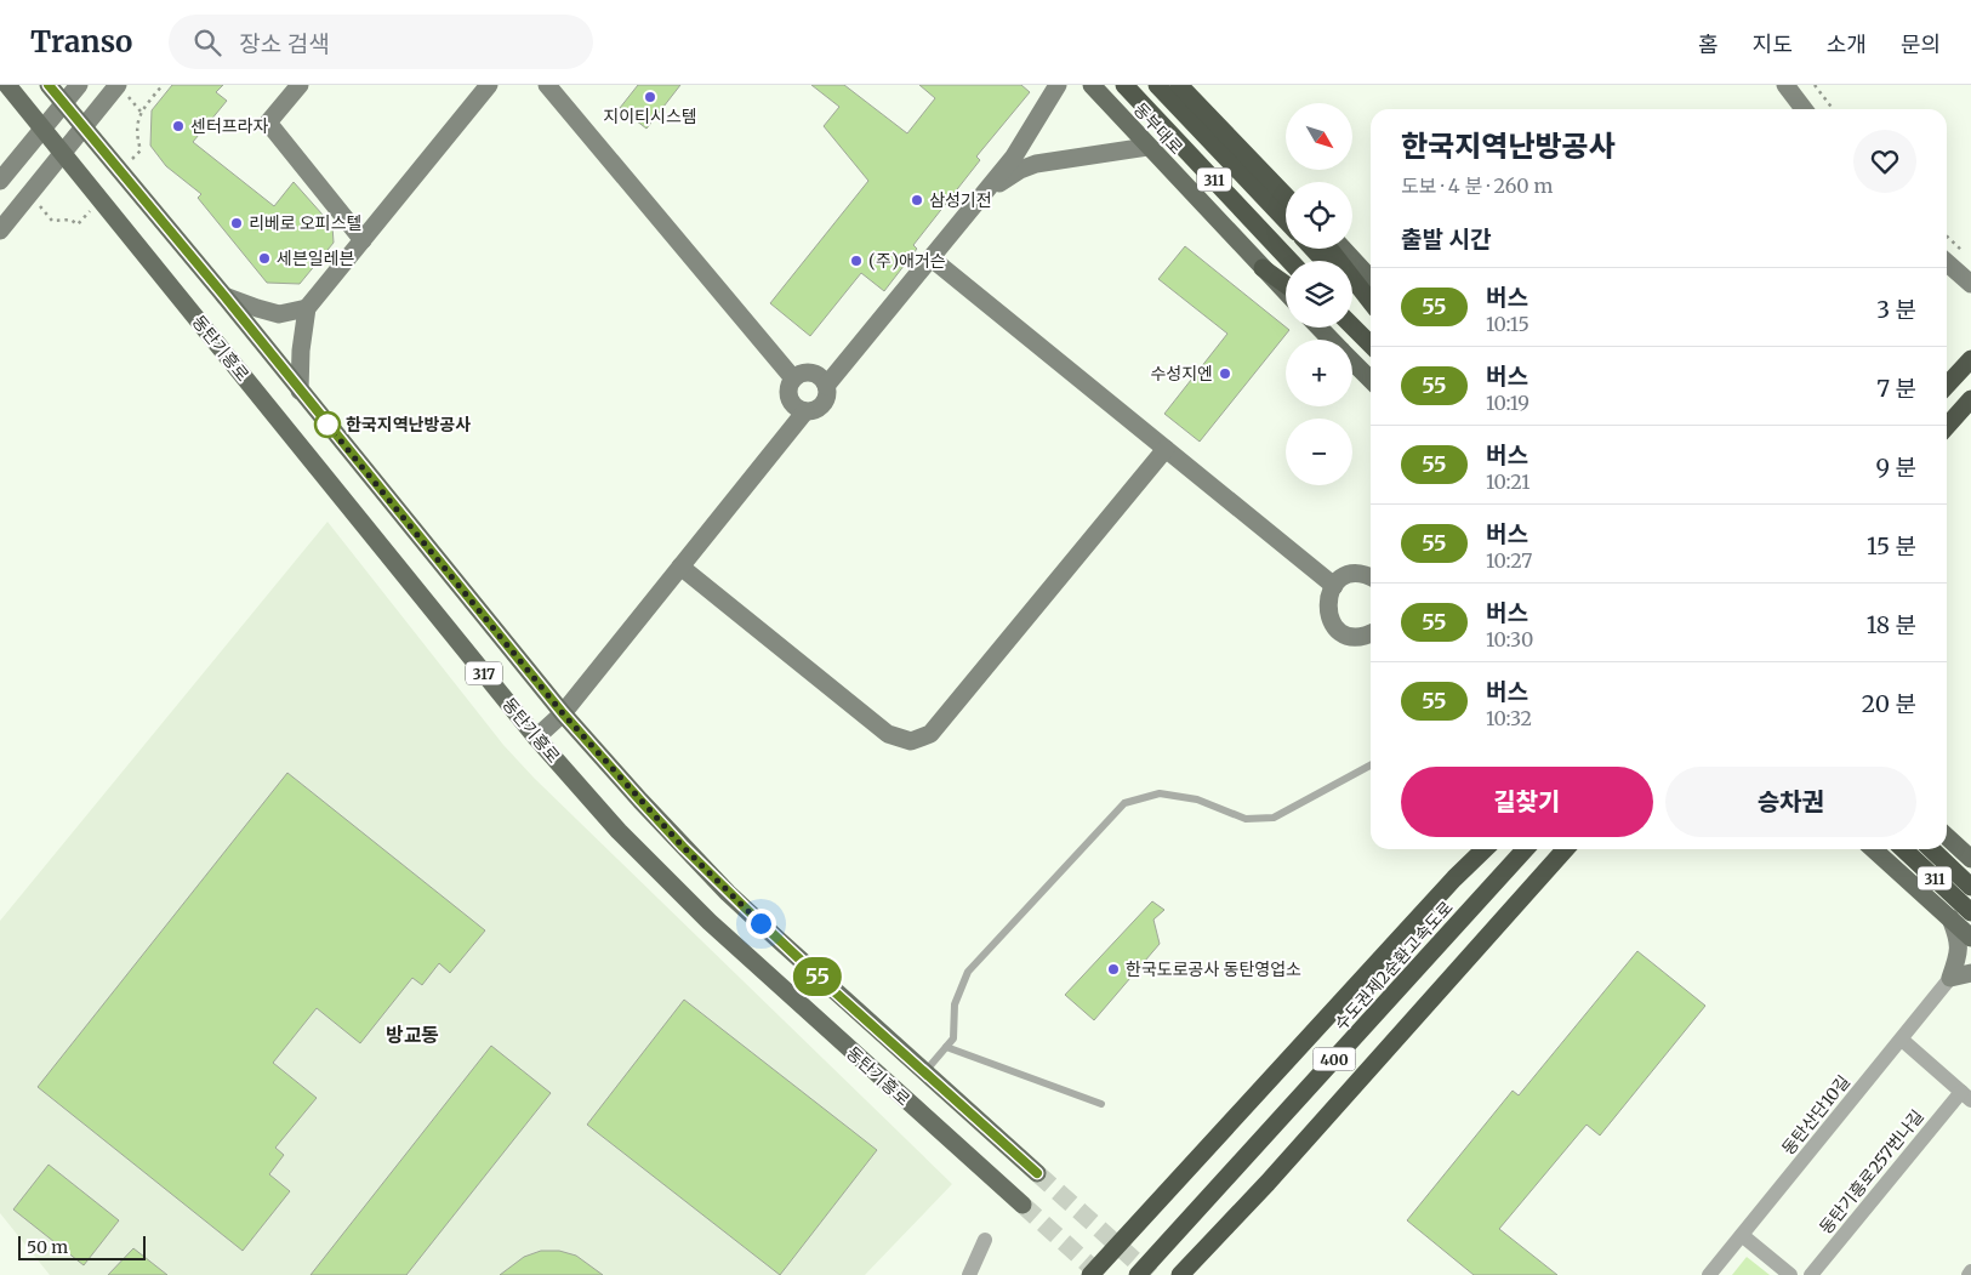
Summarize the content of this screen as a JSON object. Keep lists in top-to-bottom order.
{
  "streets": {
    "highway": [
      "동부대로",
      "311",
      "수도권제2순환고속도로",
      "400"
    ],
    "main road": ["동탄기흥로", "317"],
    "street": ["동탄산단10길", "동탄기흥로257번나길"]
  },
  "districts": ["방교동"],
  "places": [
    "지이티시스템",
    "센터프라자",
    "삼성기전",
    "리베로 오피스텔",
    "세븐일레븐",
    "(주)애거슨",
    "수성지엔",
    "한국지역난방공사",
    "한국도로공사 동탄영업소"
  ],
  "lines": ["bus line 55"],
  "scale_bar": "50 m",
  "north": "bottom right",
  "page": {
    "header": "Transo",
    "search": "장소 검색",
    "nav": [
      "홈",
      "지도",
      "소개",
      "문의"
    ],
    "on_map": "55",
    "map_buttons": ["+", "−"],
    "heading": [
      ["한국지역난방공사", "도보 · 4 분 · 260 m"],
      "출발 시간"
    ],
    "list": [
      {
        "mark": "55",
        "name": "버스",
        "note": "10:15",
        "value": "3 분"
      },
      {
        "mark": "55",
        "name": "버스",
        "note": "10:19",
        "value": "7 분"
      },
      {
        "mark": "55",
        "name": "버스",
        "note": "10:21",
        "value": "9 분"
      },
      {
        "mark": "55",
        "name": "버스",
        "note": "10:27",
        "value": "15 분"
      },
      {
        "mark": "55",
        "name": "버스",
        "note": "10:30",
        "value": "18 분"
      },
      {
        "mark": "55",
        "name": "버스",
        "note": "10:32",
        "value": "20 분"
      }
    ],
    "buttons": ["길찾기", "승차권"],
    "scale": "50 m"
  }
}
